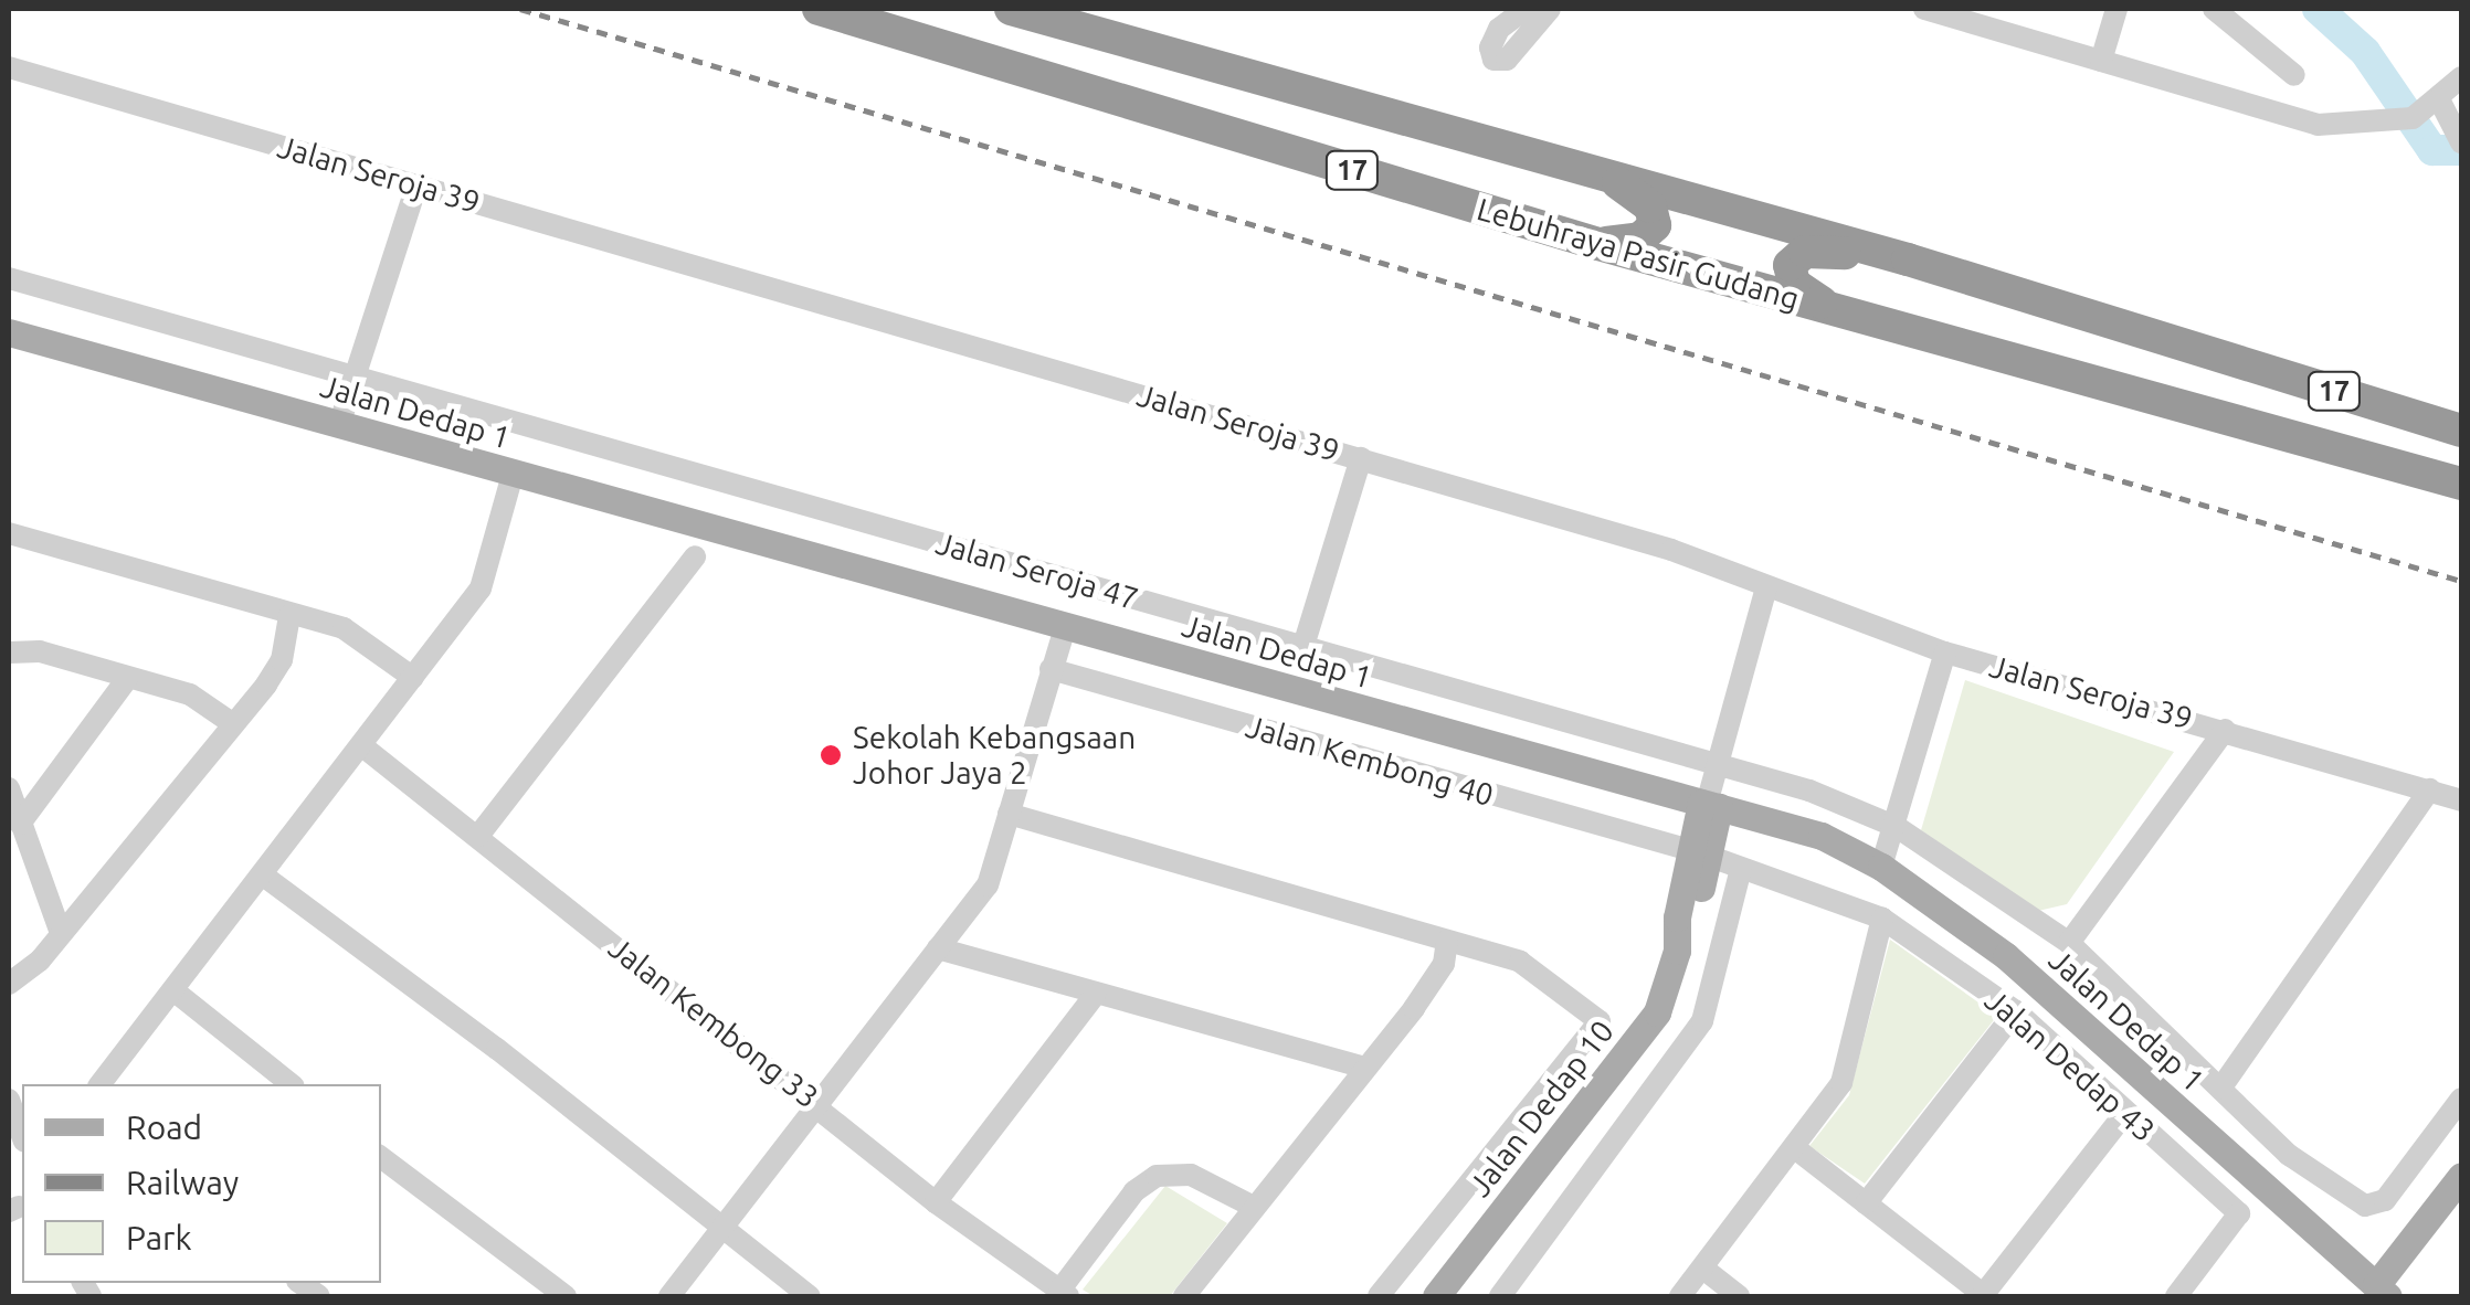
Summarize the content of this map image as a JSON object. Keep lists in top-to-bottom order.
{
  "streets": {
    "highway": ["17", "Lebuhraya Pasir Gudang"],
    "main road": ["Jalan Dedap 1", "Jalan Dedap 10"],
    "street": [
      "Jalan Seroja 39",
      "Jalan Seroja 47",
      "Jalan Kembong 40",
      "Jalan Kembong 33",
      "Jalan Dedap 43"
    ]
  },
  "crossings": [
    ["Jalan Dedap 1", "Jalan Dedap 10"],
    ["Jalan Kembong 40", "Jalan Dedap 43"],
    ["Jalan Kembong 40", "Jalan Dedap 10"],
    ["Jalan Dedap 43", "Jalan Dedap 10"]
  ],
  "places": ["Sekolah Kebangsaan Johor Jaya 2"],
  "legend": ["Road", "Railway", "Park"]
}
